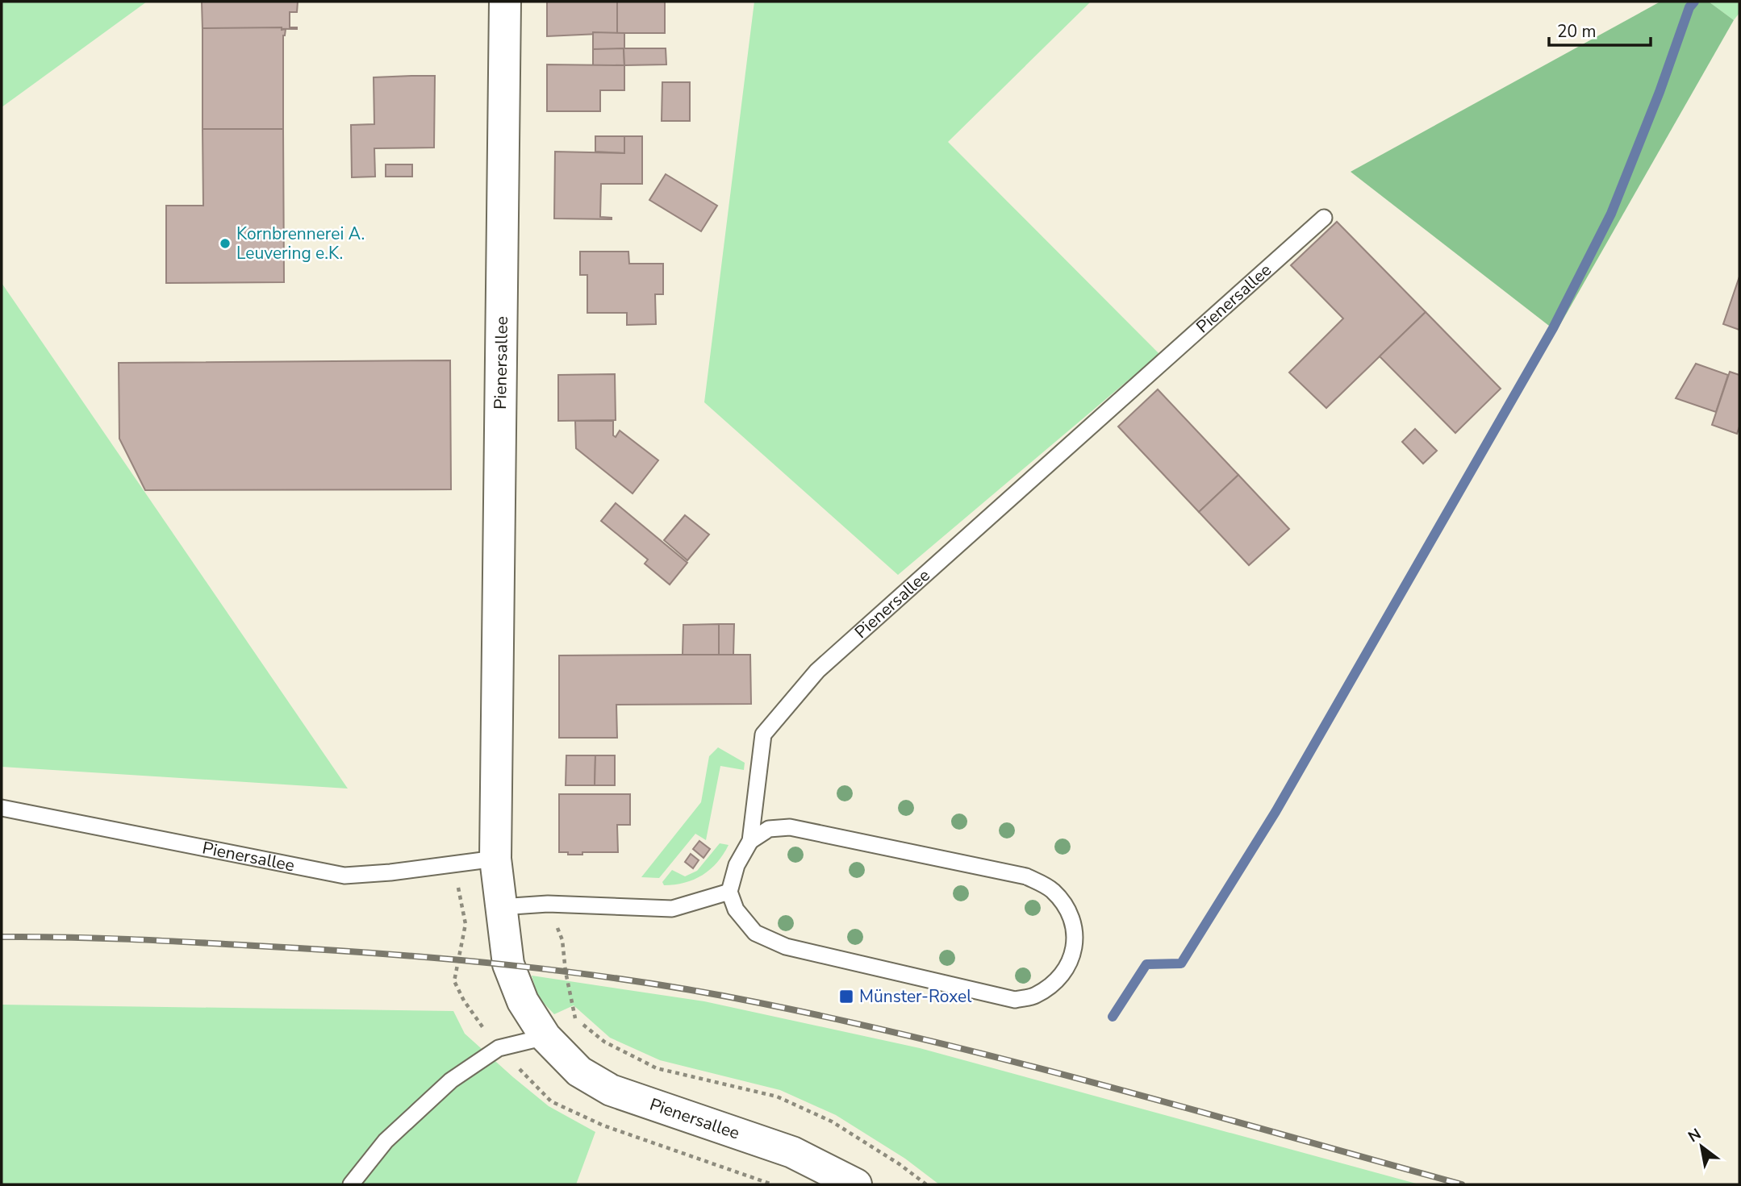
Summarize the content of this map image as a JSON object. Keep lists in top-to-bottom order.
{
  "streets": {
    "main road": ["Pienersallee"]
  },
  "places": {
    "other": ["Kornbrennerei A. Leuvering e.K."],
    "transit": ["Münster-Roxel"]
  },
  "scale_bar": "20 m",
  "north": "top left"
}
